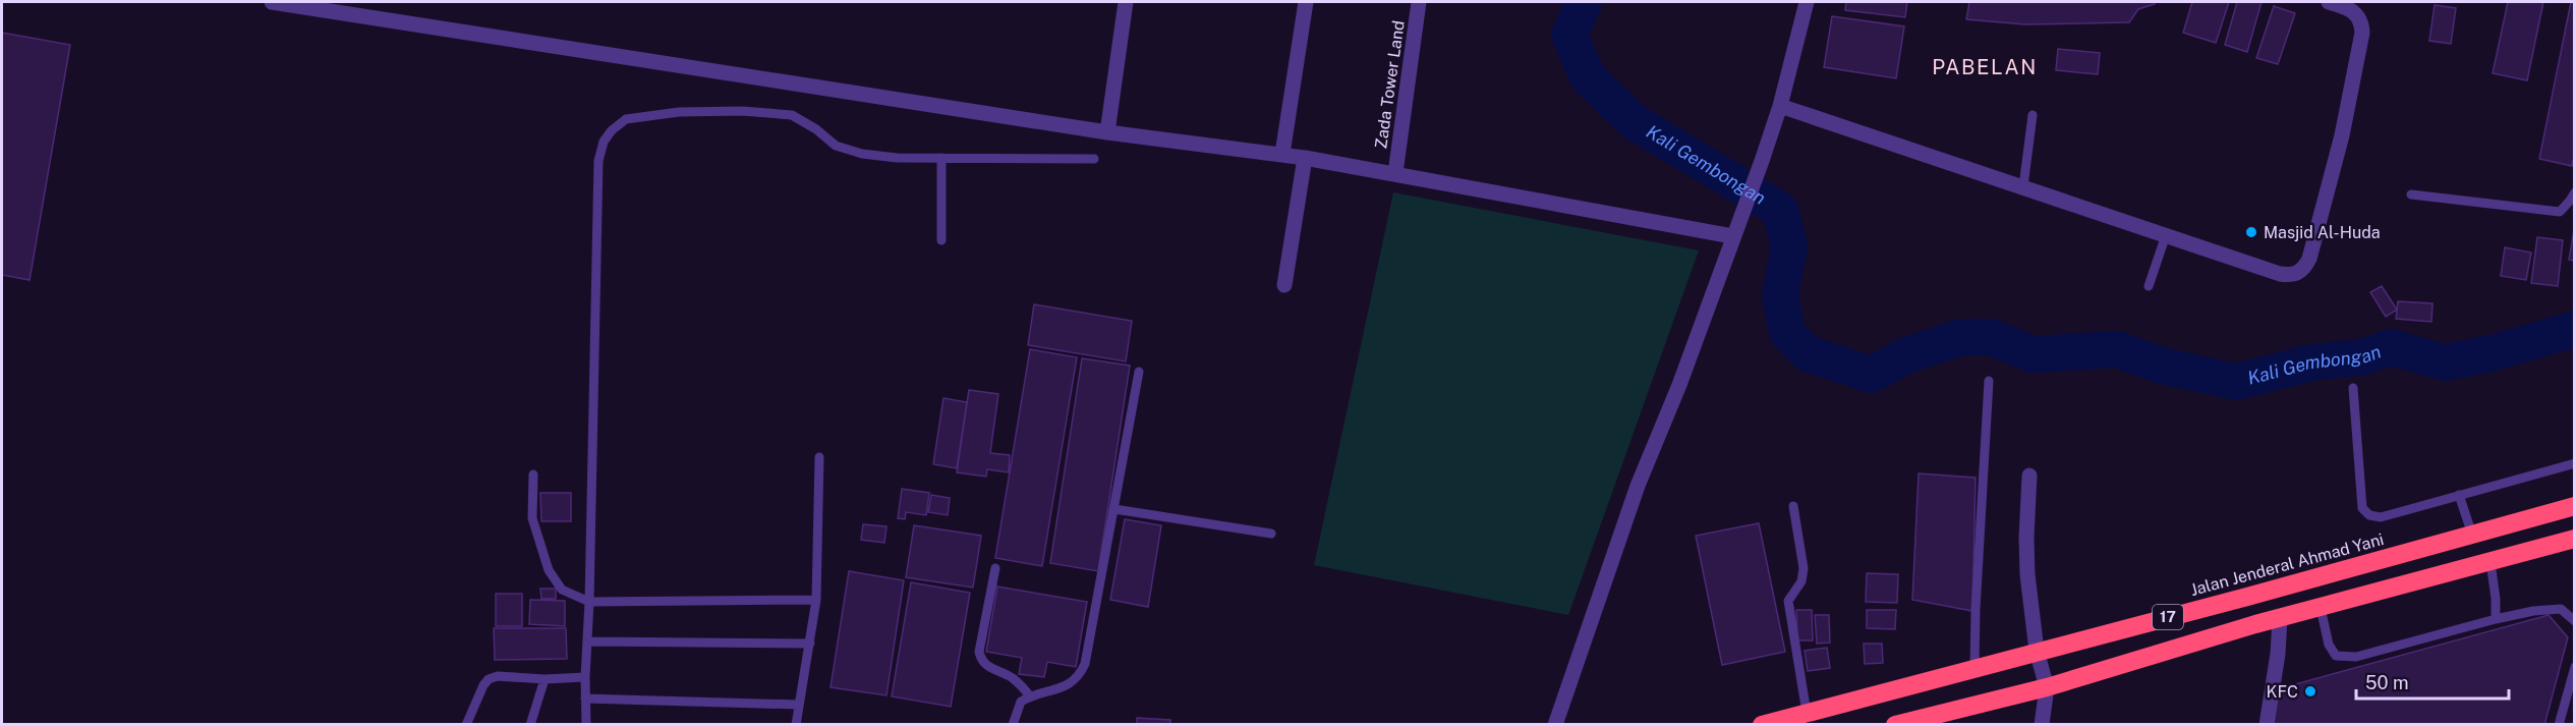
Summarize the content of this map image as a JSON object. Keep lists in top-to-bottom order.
{
  "streets": {
    "highway": ["Jalan Jenderal Ahmad Yani", "17"],
    "street": ["Zada Tower Land"]
  },
  "districts": ["PABELAN"],
  "water": ["Kali Gembongan"],
  "places": ["Masjid Al-Huda", "KFC"],
  "scale_bar": "50 m"
}
